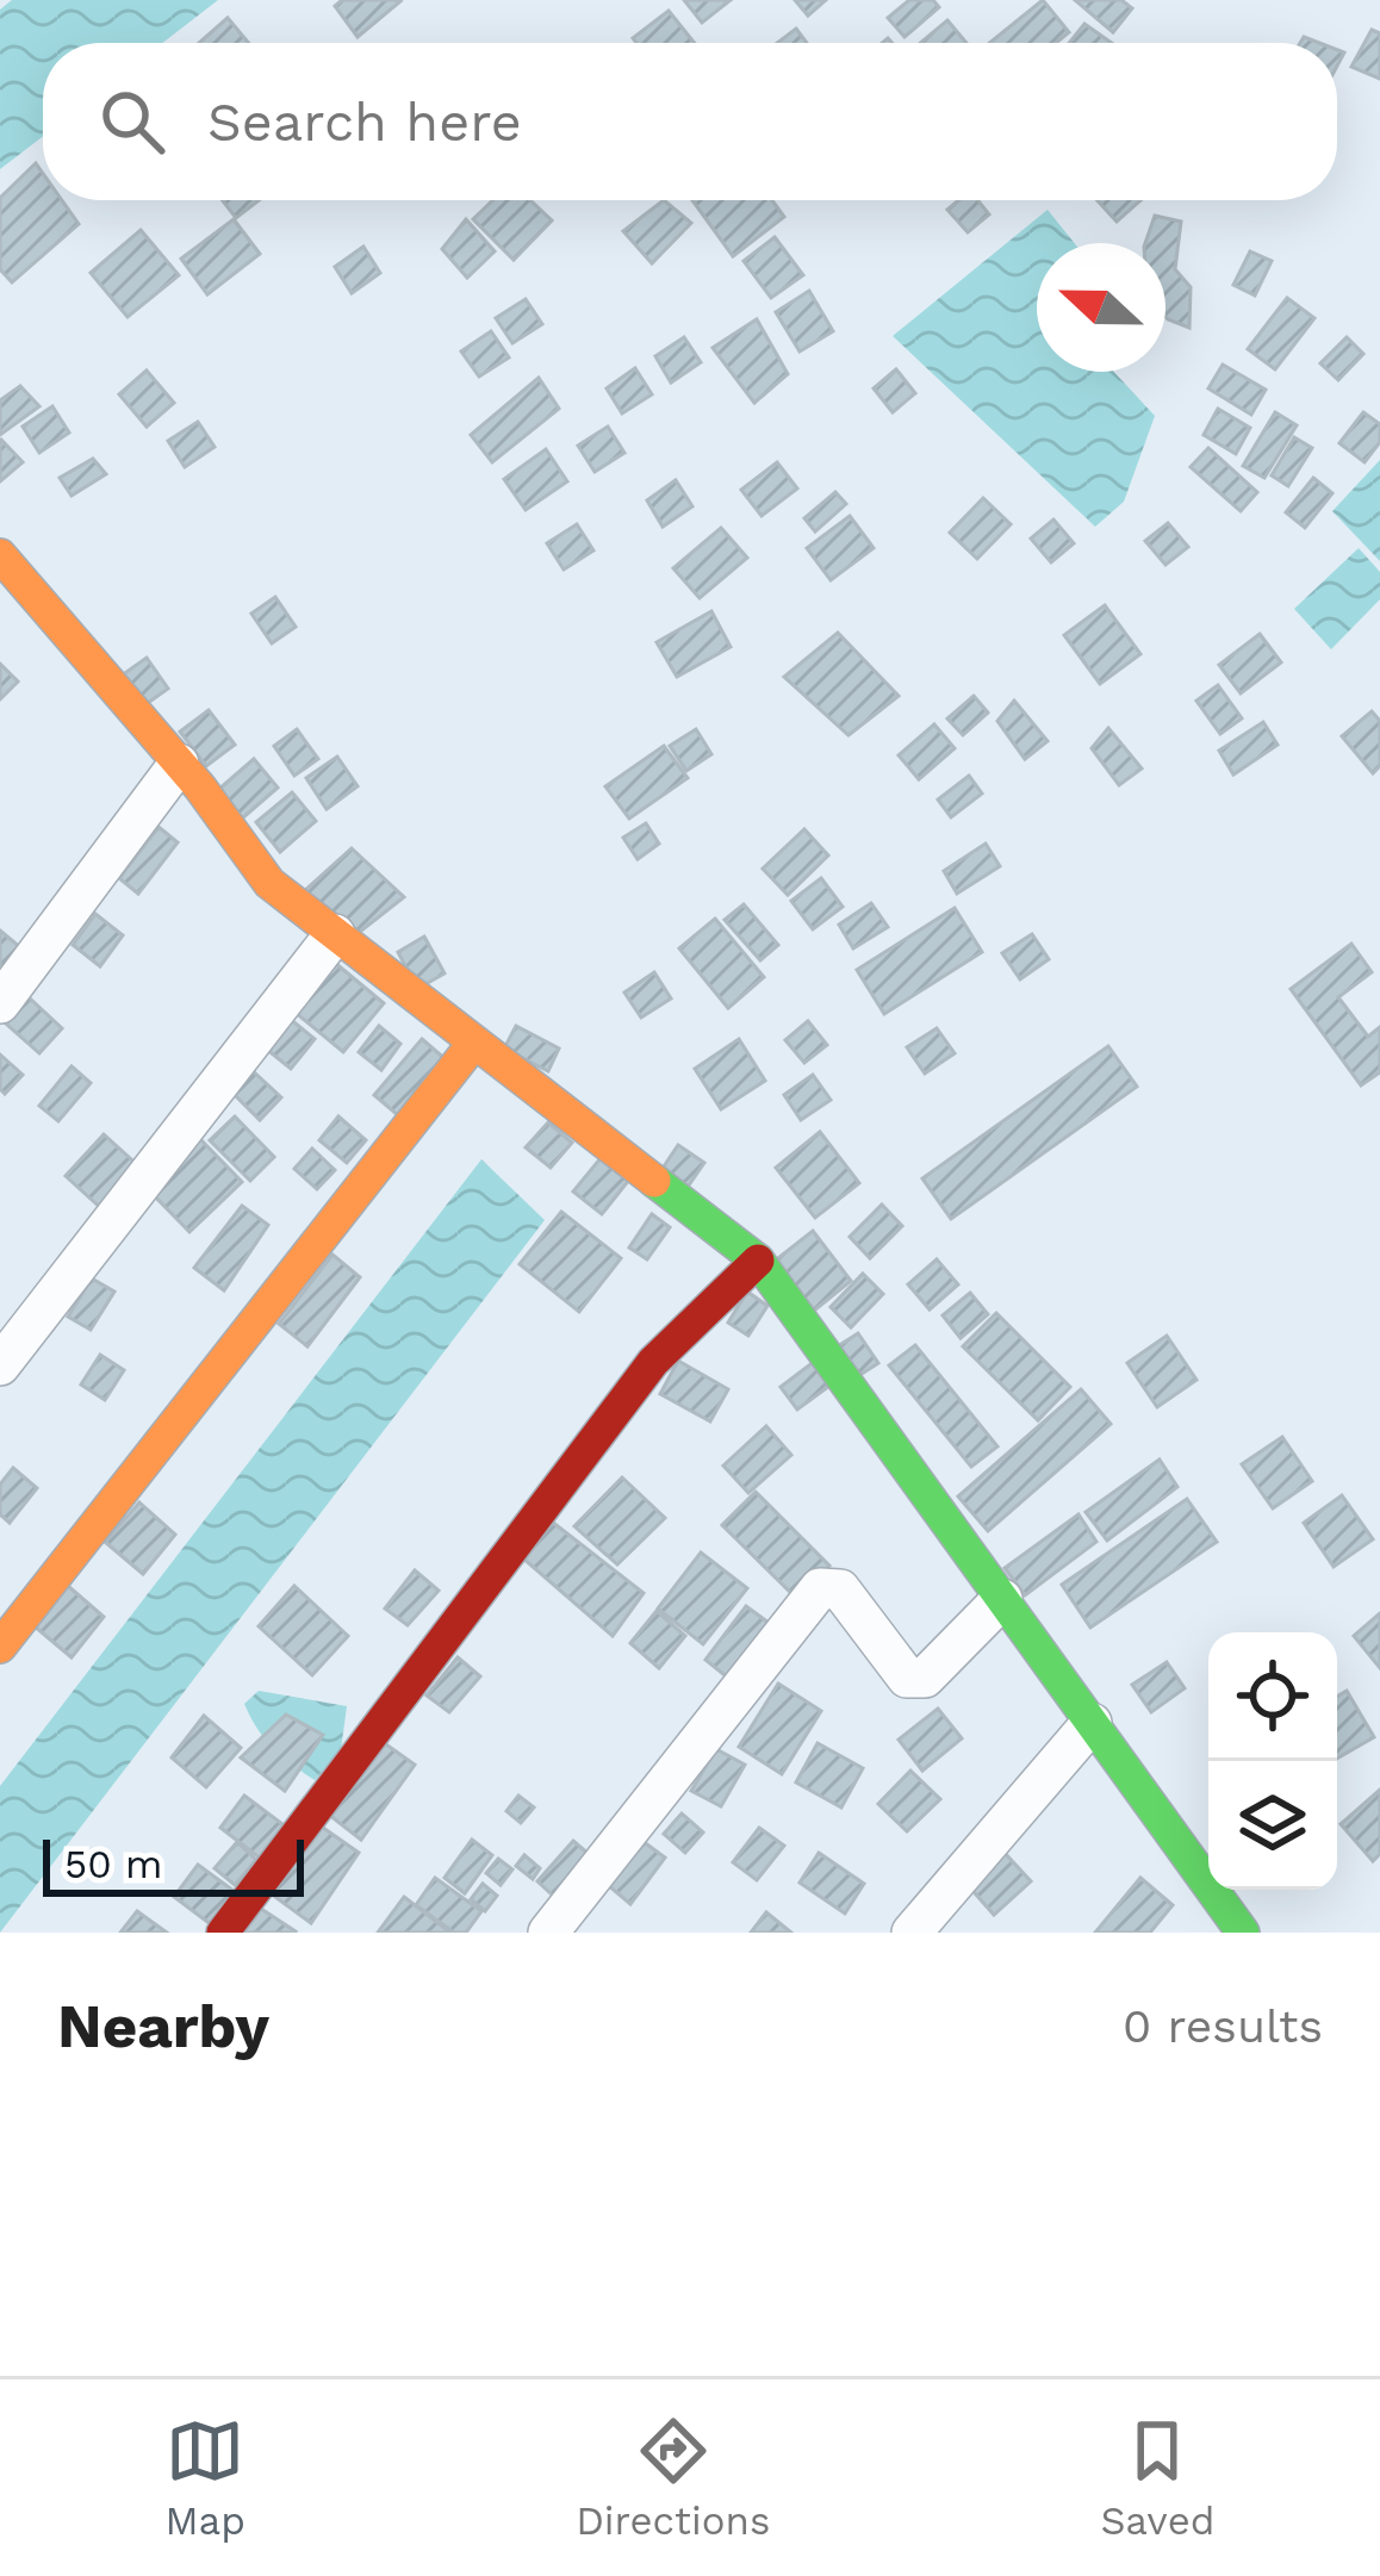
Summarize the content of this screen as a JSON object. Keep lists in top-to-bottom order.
{
  "scale_bar": "50 m",
  "north": "left",
  "page": {
    "search": "Search here",
    "scale": "50 m",
    "heading": ["Nearby", "0 results"],
    "nav": ["Map", "Directions", "Saved"]
  }
}
